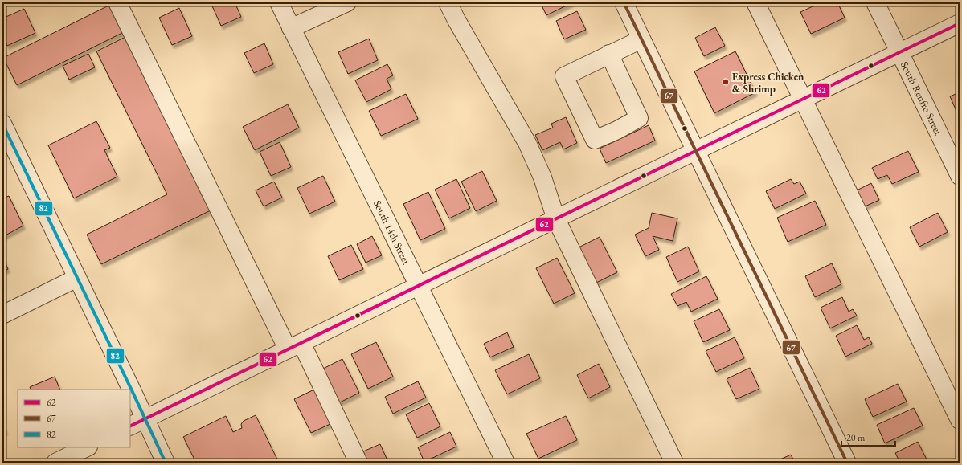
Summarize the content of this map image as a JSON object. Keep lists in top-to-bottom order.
{
  "streets": {
    "street": ["South Renfro Street", "South 14th Street"]
  },
  "places": ["Express Chicken & Shrimp"],
  "lines": ["transit line 67", "transit line 62", "transit line 82"],
  "legend": ["62", "67", "82"],
  "scale_bar": "20 m"
}
